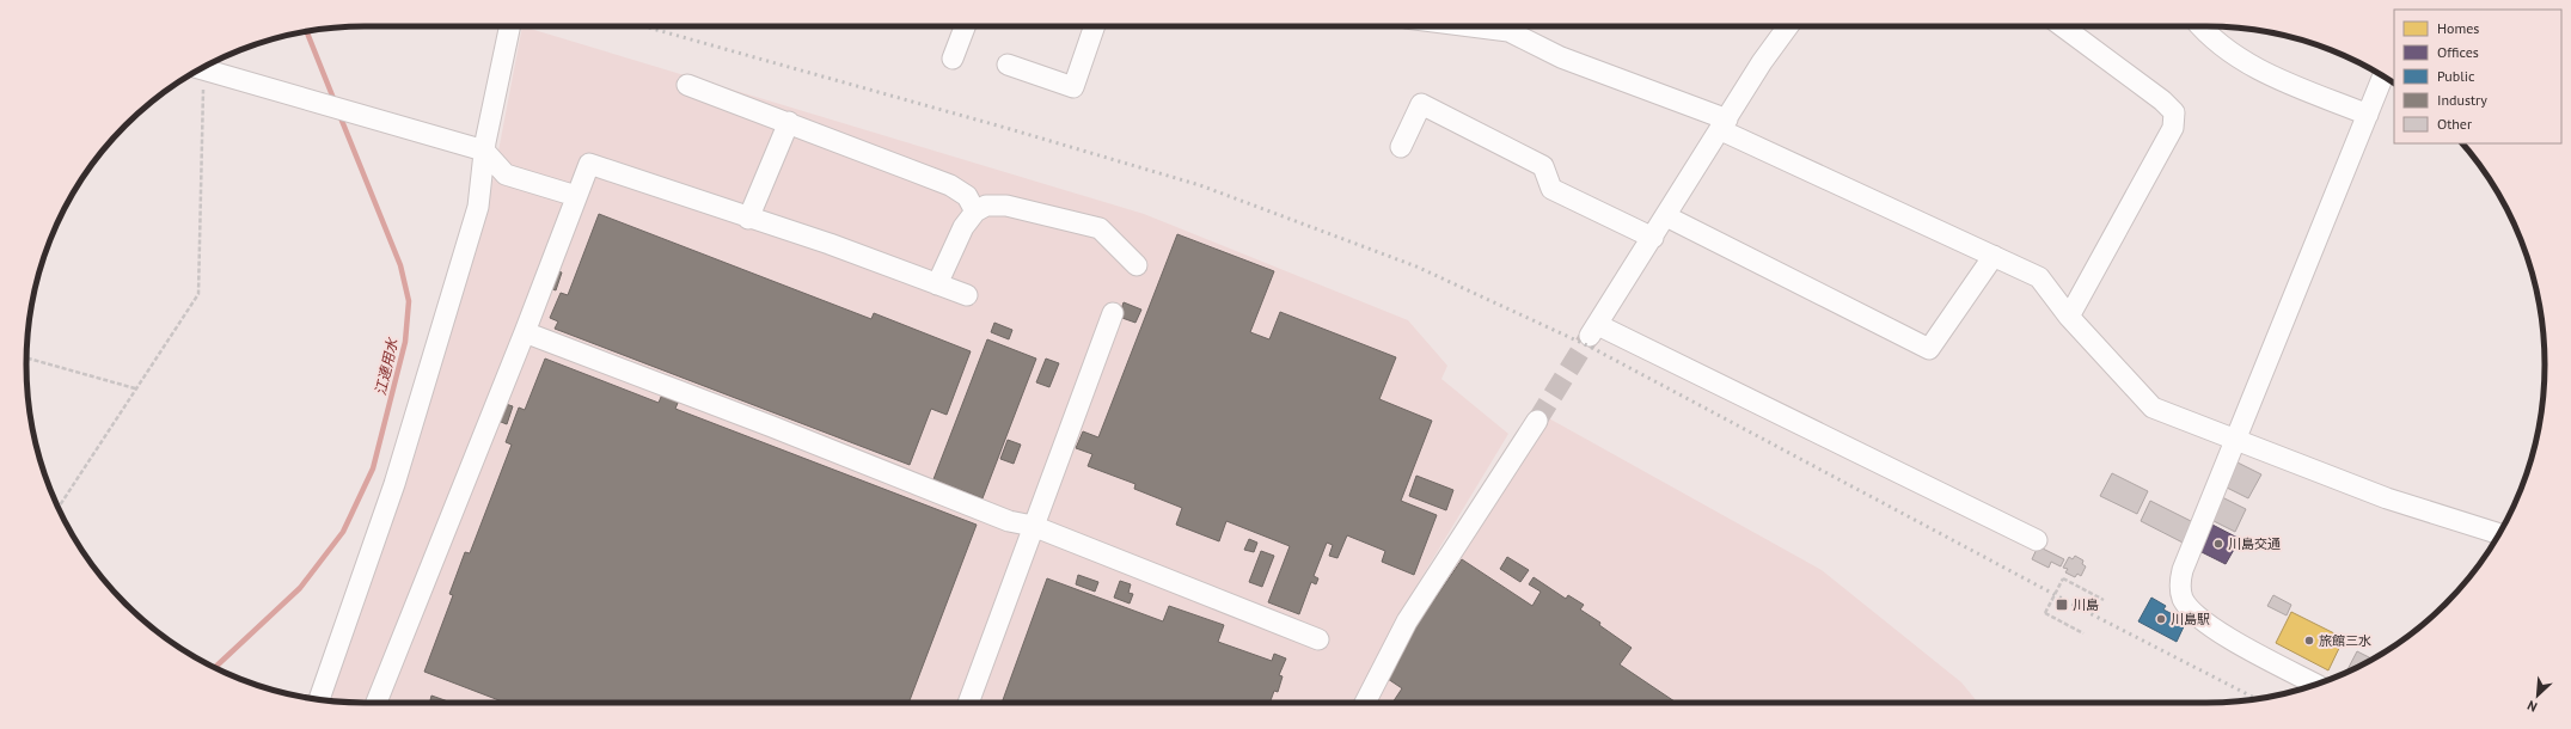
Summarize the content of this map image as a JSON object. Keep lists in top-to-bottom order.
{
  "water": ["江連用水"],
  "places": {
    "other": ["川島交通", "川島駅", "旅館三水"],
    "transit": ["川島"]
  },
  "legend": [
    "Homes",
    "Offices",
    "Public",
    "Industry",
    "Other"
  ],
  "north": "bottom left"
}
